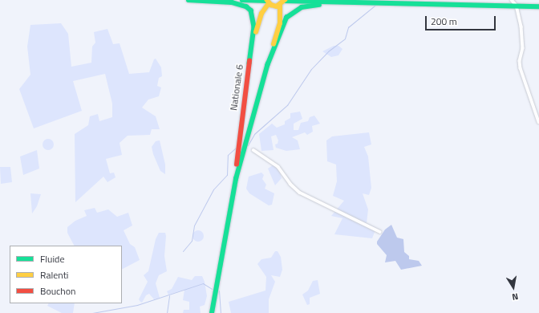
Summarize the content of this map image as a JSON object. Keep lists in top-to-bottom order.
{
  "streets": {
    "main road": ["Nationale 6"]
  },
  "legend": ["Fluide", "Ralenti", "Bouchon"],
  "scale_bar": "200 m",
  "north": "bottom"
}
